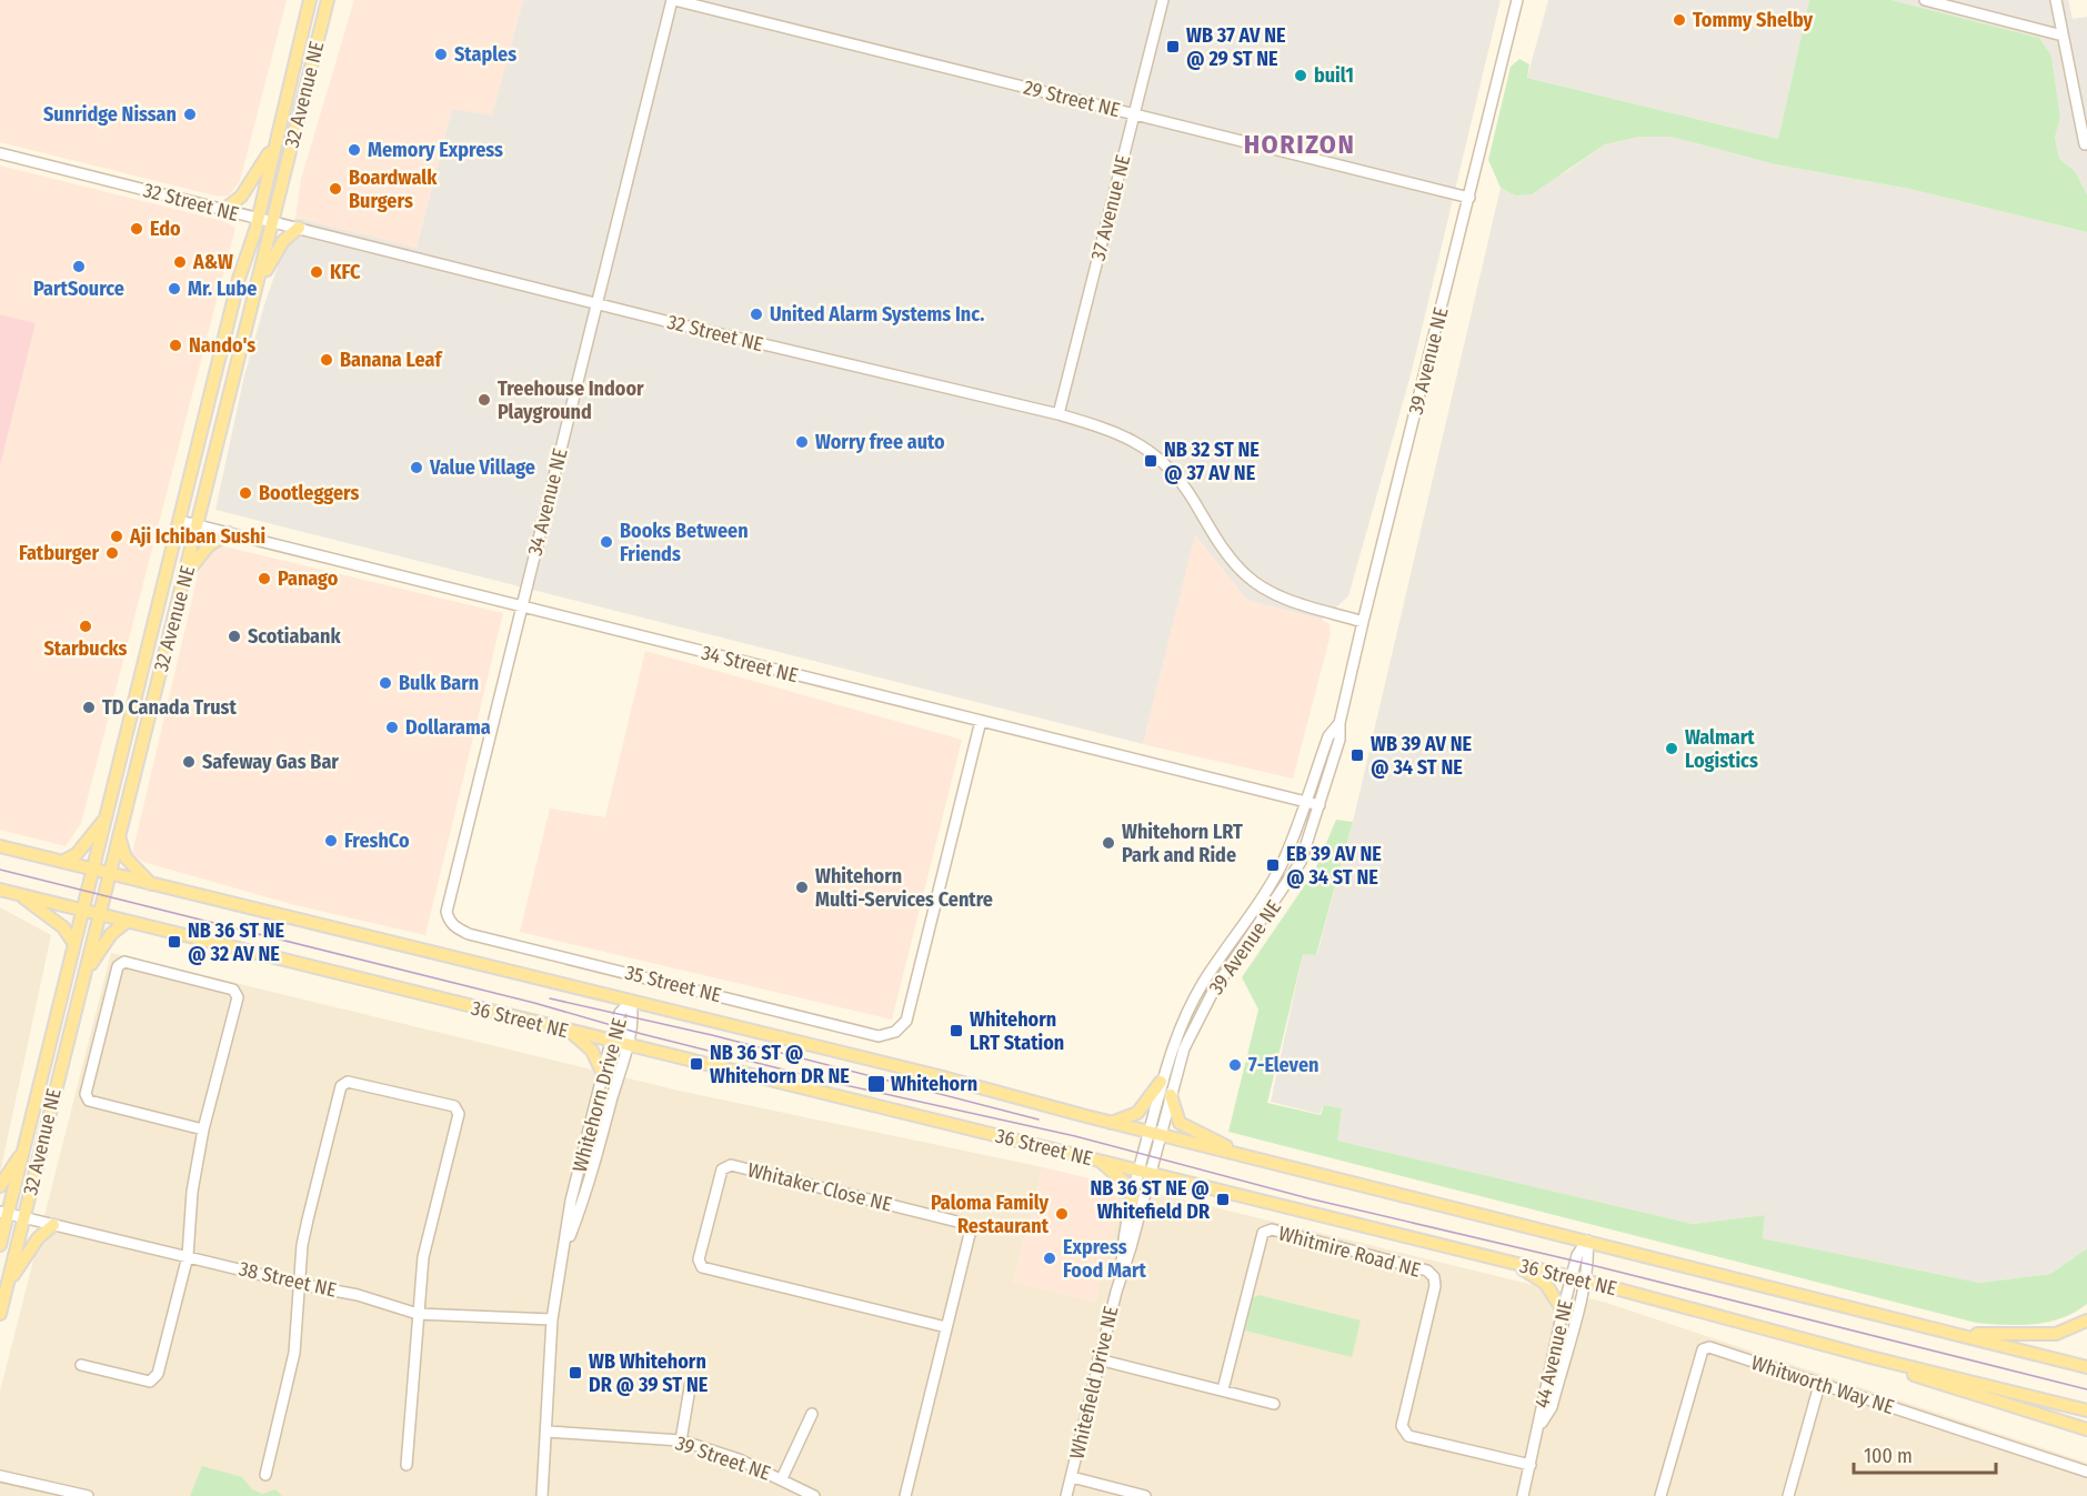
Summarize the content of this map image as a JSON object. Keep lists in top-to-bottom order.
{
  "streets": {
    "main road": ["32 Avenue NE", "36 Street NE"],
    "street": [
      "29 Street NE",
      "32 Street NE",
      "37 Avenue NE",
      "39 Avenue NE",
      "34 Avenue NE",
      "34 Street NE",
      "35 Street NE",
      "Whitehorn Drive NE",
      "Whitaker Close NE",
      "Whitmire Road NE",
      "38 Street NE",
      "44 Avenue NE",
      "Whitefield Drive NE",
      "Whitworth Way NE",
      "39 Street NE"
    ]
  },
  "crossings": [
    ["32 Avenue NE", "32 Street NE"],
    ["32 Avenue NE", "34 Street NE"],
    ["32 Avenue NE", "36 Street NE"],
    ["32 Avenue NE", "38 Street NE"],
    ["29 Street NE", "37 Avenue NE"],
    ["29 Street NE", "39 Avenue NE"],
    ["29 Street NE", "34 Avenue NE"],
    ["32 Street NE", "37 Avenue NE"],
    ["32 Street NE", "39 Avenue NE"],
    ["32 Street NE", "34 Avenue NE"],
    ["39 Avenue NE", "34 Street NE"],
    ["39 Avenue NE", "36 Street NE"],
    ["39 Avenue NE", "Whitefield Drive NE"],
    ["34 Avenue NE", "34 Street NE"],
    ["34 Avenue NE", "35 Street NE"],
    ["34 Street NE", "35 Street NE"],
    ["36 Street NE", "Whitehorn Drive NE"],
    ["36 Street NE", "44 Avenue NE"],
    ["36 Street NE", "Whitefield Drive NE"],
    ["Whitehorn Drive NE", "38 Street NE"],
    ["Whitehorn Drive NE", "39 Street NE"],
    ["Whitmire Road NE", "44 Avenue NE"]
  ],
  "districts": ["HORIZON"],
  "places": {
    "other": [
      "Tommy Shelby",
      "Staples",
      "buil1",
      "Sunridge Nissan",
      "Memory Express",
      "Boardwalk Burgers",
      "Edo",
      "A&W",
      "PartSource",
      "KFC",
      "Mr. Lube",
      "United Alarm Systems Inc.",
      "Nando's",
      "Banana Leaf",
      "Treehouse Indoor Playground",
      "Worry free auto",
      "Value Village",
      "Bootleggers",
      "Aji Ichiban Sushi",
      "Books Between Friends",
      "Fatburger",
      "Panago",
      "Starbucks",
      "Scotiabank",
      "Bulk Barn",
      "TD Canada Trust",
      "Dollarama",
      "Walmart Logistics",
      "Safeway Gas Bar",
      "FreshCo",
      "Whitehorn LRT Park and Ride",
      "Whitehorn Multi-Services Centre",
      "7-Eleven",
      "Paloma Family Restaurant",
      "Express Food Mart"
    ],
    "transit": [
      "WB 37 AV NE @ 29 ST NE",
      "NB 32 ST NE @ 37 AV NE",
      "WB 39 AV NE @ 34 ST NE",
      "EB 39 AV NE @ 34 ST NE",
      "NB 36 ST NE @ 32 AV NE",
      "Whitehorn LRT Station",
      "NB 36 ST @ Whitehorn DR NE",
      "Whitehorn",
      "NB 36 ST NE @ Whitefield DR",
      "WB Whitehorn DR @ 39 ST NE"
    ]
  },
  "scale_bar": "100 m"
}
